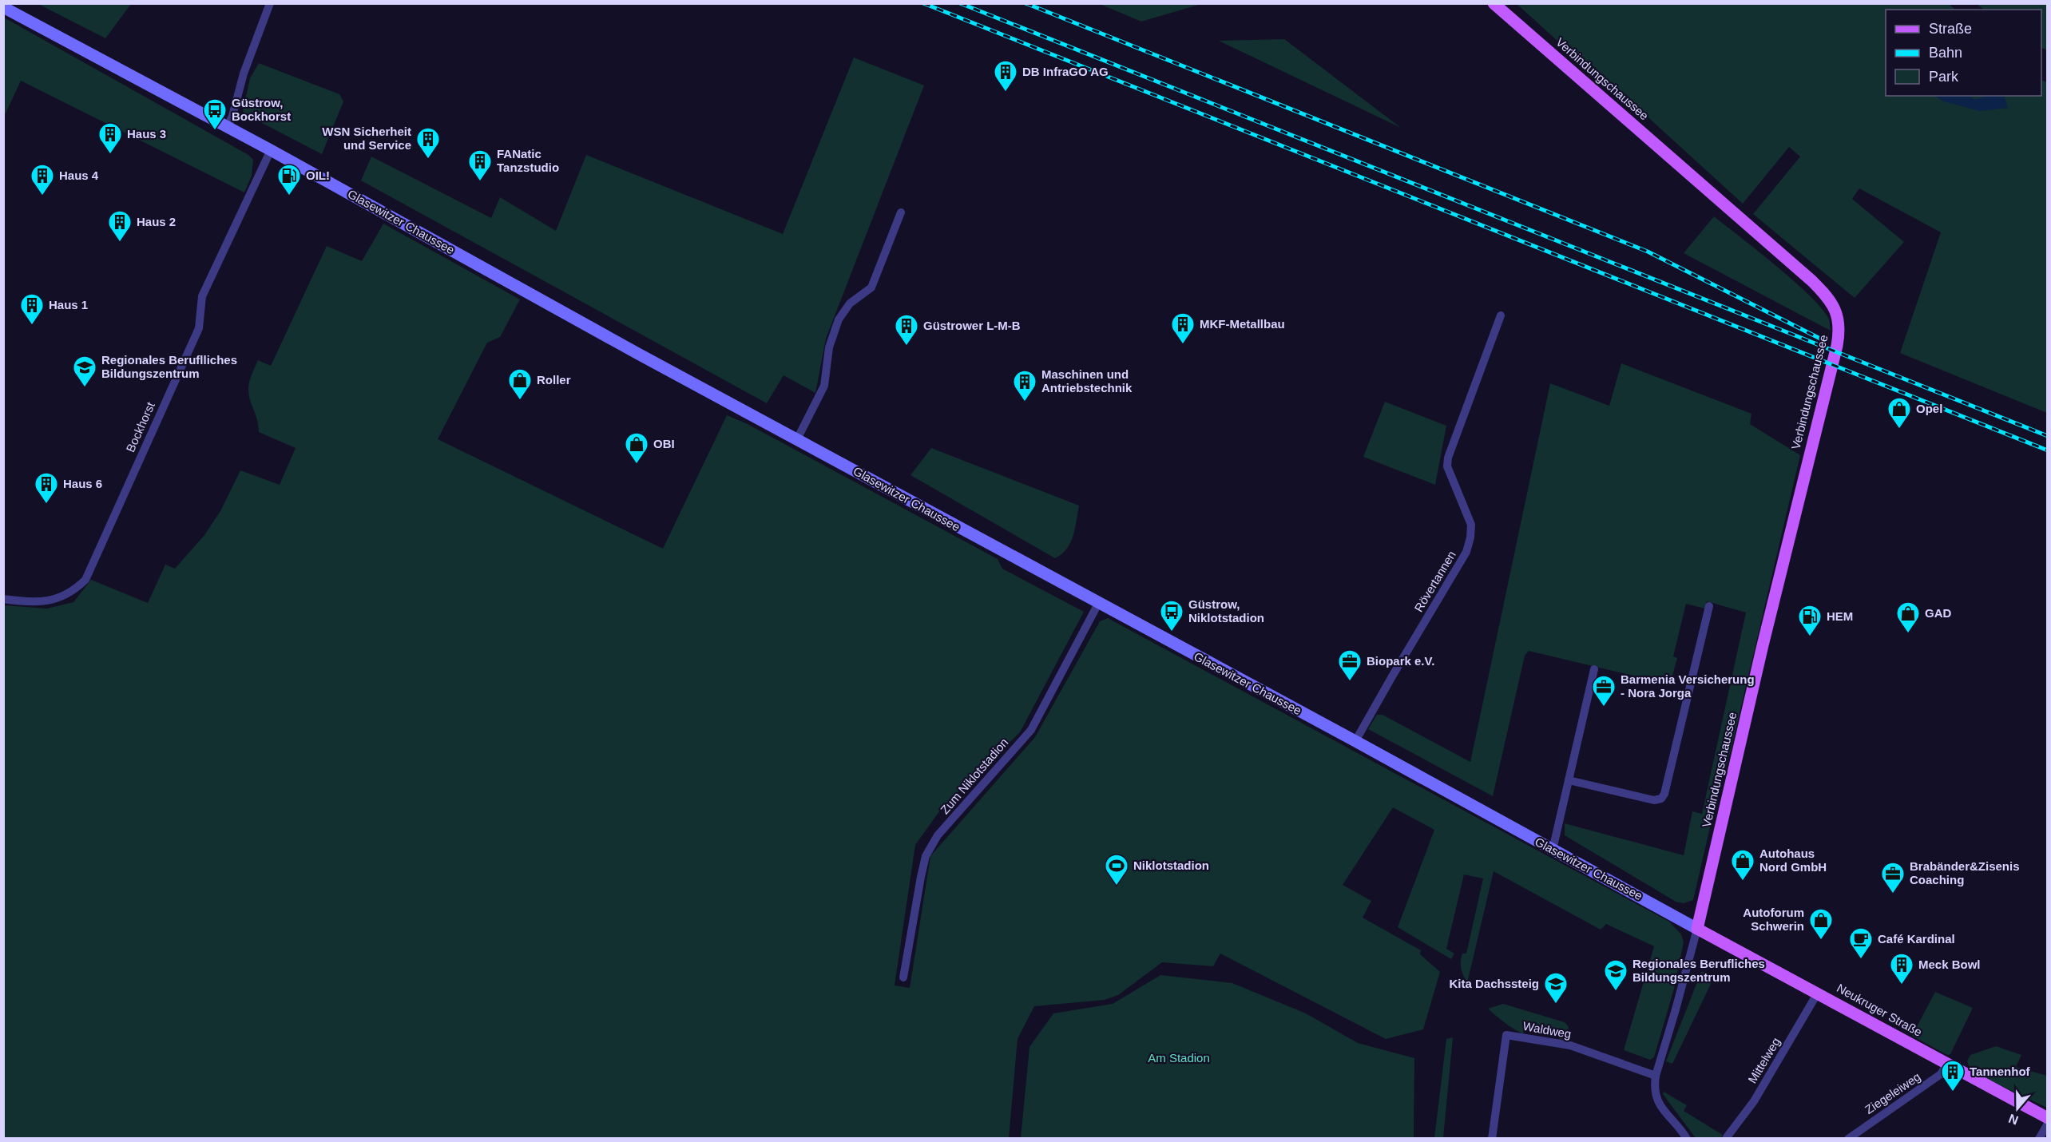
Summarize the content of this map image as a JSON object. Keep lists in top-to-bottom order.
{
  "streets": {
    "main road": ["Verbindungschaussee", "Glasewitzer Chaussee", "Neukruger Straße"],
    "street": [
      "Bockhorst",
      "Rövertannen",
      "Zum Niklotstadion",
      "Waldweg",
      "Mittelweg",
      "Ziegeleiweg"
    ]
  },
  "crossings": [
    ["Verbindungschaussee", "Glasewitzer Chaussee"],
    ["Verbindungschaussee", "Neukruger Straße"],
    ["Glasewitzer Chaussee", "Bockhorst"],
    ["Glasewitzer Chaussee", "Rövertannen"],
    ["Glasewitzer Chaussee", "Zum Niklotstadion"],
    ["Glasewitzer Chaussee", "Neukruger Straße"],
    ["Neukruger Straße", "Mittelweg"],
    ["Neukruger Straße", "Ziegeleiweg"]
  ],
  "parks": ["Am Stadion"],
  "places": {
    "building": [
      "DB InfraGO AG",
      "Haus 3",
      "WSN Sicherheit und Service",
      "FANatic Tanzstudio",
      "Haus 4",
      "Haus 2",
      "Haus 1",
      "MKF-Metallbau",
      "Güstrower L-M-B",
      "Maschinen und Antriebstechnik",
      "Haus 6",
      "Meck Bowl",
      "Tannenhof"
    ],
    "bus stop": ["Güstrow, Bockhorst", "Güstrow, Niklotstadion"],
    "fuel station": ["OIL!", "HEM"],
    "school or university": ["Regionales Beruflliches Bildungszentrum", "Regionales Berufliches Bildungszentrum", "Kita Dachssteig"],
    "shop": [
      "Roller",
      "Opel",
      "OBI",
      "GAD",
      "Autohaus Nord GmbH",
      "Autoforum Schwerin"
    ],
    "office": ["Biopark e.V.", "Barmenia Versicherung - Nora Jorga", "Brabänder&Zisenis Coaching"],
    "sports": ["Niklotstadion"],
    "cafe": ["Café Kardinal"]
  },
  "legend": ["Straße", "Bahn", "Park"],
  "north": "bottom"
}
